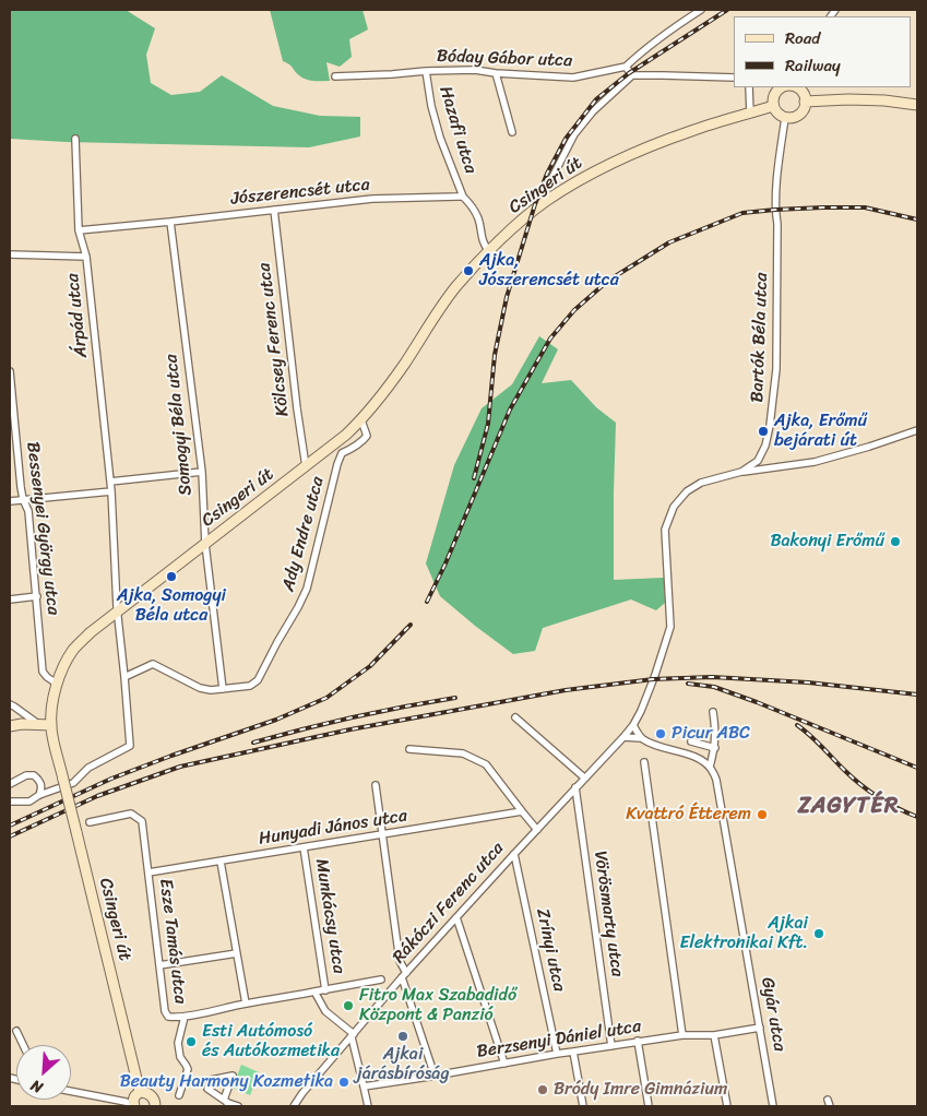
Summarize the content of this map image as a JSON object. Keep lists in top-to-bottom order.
{
  "streets": {
    "main road": ["Csingeri út"],
    "street": [
      "Bóday Gábor utca",
      "Hazafi utca",
      "Jószerencsét utca",
      "Árpád utca",
      "Bartók Béla utca",
      "Kölcsey Ferenc utca",
      "Somogyi Béla utca",
      "Bessenyei György utca",
      "Ady Endre utca",
      "Hunyadi János utca",
      "Rákóczi Ferenc utca",
      "Vörösmarty utca",
      "Munkácsy utca",
      "Esze Tamás utca",
      "Zrínyi utca",
      "Gyár utca",
      "Berzsenyi Dániel utca"
    ]
  },
  "crossings": [
    ["Bóday Gábor utca", "Hazafi utca"],
    ["Hazafi utca", "Jószerencsét utca"],
    ["Csingeri út", "Árpád utca"],
    ["Csingeri út", "Kölcsey Ferenc utca"],
    ["Csingeri út", "Somogyi Béla utca"],
    ["Csingeri út", "Bessenyei György utca"],
    ["Csingeri út", "Ady Endre utca"],
    ["Jószerencsét utca", "Árpád utca"],
    ["Jószerencsét utca", "Kölcsey Ferenc utca"],
    ["Jószerencsét utca", "Somogyi Béla utca"],
    ["Árpád utca", "Ady Endre utca"],
    ["Bartók Béla utca", "Rákóczi Ferenc utca"],
    ["Somogyi Béla utca", "Ady Endre utca"],
    ["Hunyadi János utca", "Munkácsy utca"],
    ["Hunyadi János utca", "Esze Tamás utca"],
    ["Rákóczi Ferenc utca", "Vörösmarty utca"],
    ["Rákóczi Ferenc utca", "Zrínyi utca"],
    ["Vörösmarty utca", "Berzsenyi Dániel utca"],
    ["Zrínyi utca", "Berzsenyi Dániel utca"],
    ["Gyár utca", "Berzsenyi Dániel utca"]
  ],
  "districts": ["ZAGYTÉR"],
  "places": [
    "Ajka, Jószerencsét utca",
    "Ajka, Erőmű bejárati út",
    "Bakonyi Erőmű",
    "Ajka, Somogyi Béla utca",
    "Picur ABC",
    "Kvattró Étterem",
    "Ajkai Elektronikai Kft.",
    "Fitro Max Szabadidő Központ & Panzió",
    "Ajkai járásbíróság",
    "Esti Autómosó és Autókozmetika",
    "Beauty Harmony Kozmetika",
    "Bródy Imre Gimnázium"
  ],
  "legend": ["Road", "Railway"],
  "north": "bottom left"
}
